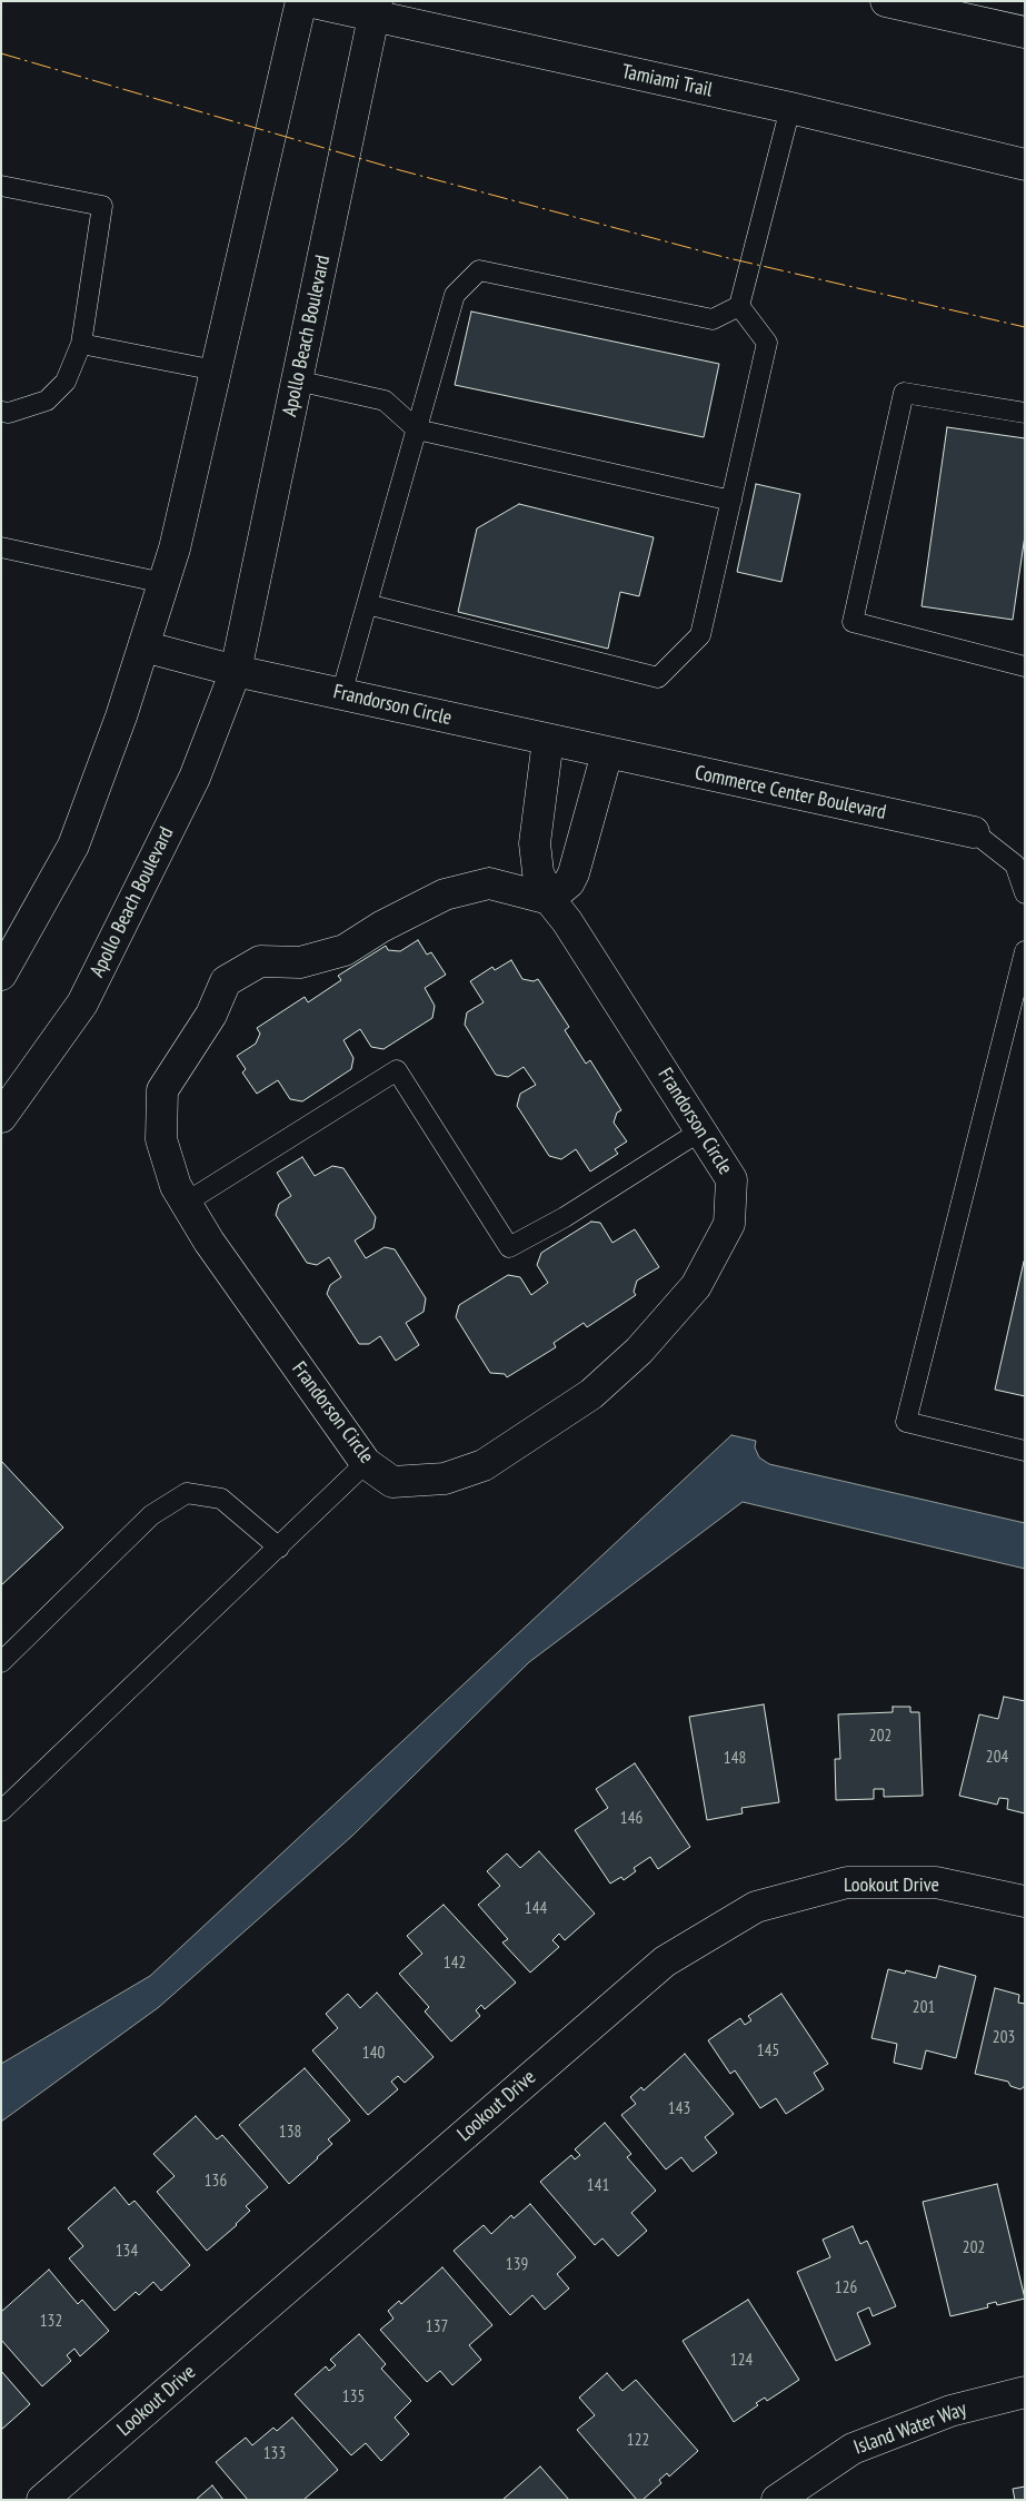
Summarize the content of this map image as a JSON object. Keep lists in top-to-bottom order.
{
  "streets": {
    "street": [
      "Tamiami Trail",
      "Apollo Beach Boulevard",
      "Frandorson Circle",
      "Commerce Center Boulevard",
      "Lookout Drive",
      "Island Water Way"
    ]
  },
  "crossings": [
    ["Tamiami Trail", "Apollo Beach Boulevard"],
    ["Apollo Beach Boulevard", "Frandorson Circle"],
    ["Frandorson Circle", "Commerce Center Boulevard"]
  ],
  "house_numbers": [
    "202",
    "204",
    "148",
    "146",
    "144",
    "142",
    "201",
    "203",
    "145",
    "140",
    "143",
    "138",
    "136",
    "141",
    "202",
    "134",
    "139",
    "126",
    "132",
    "137",
    "124",
    "135",
    "122",
    "133"
  ]
}
